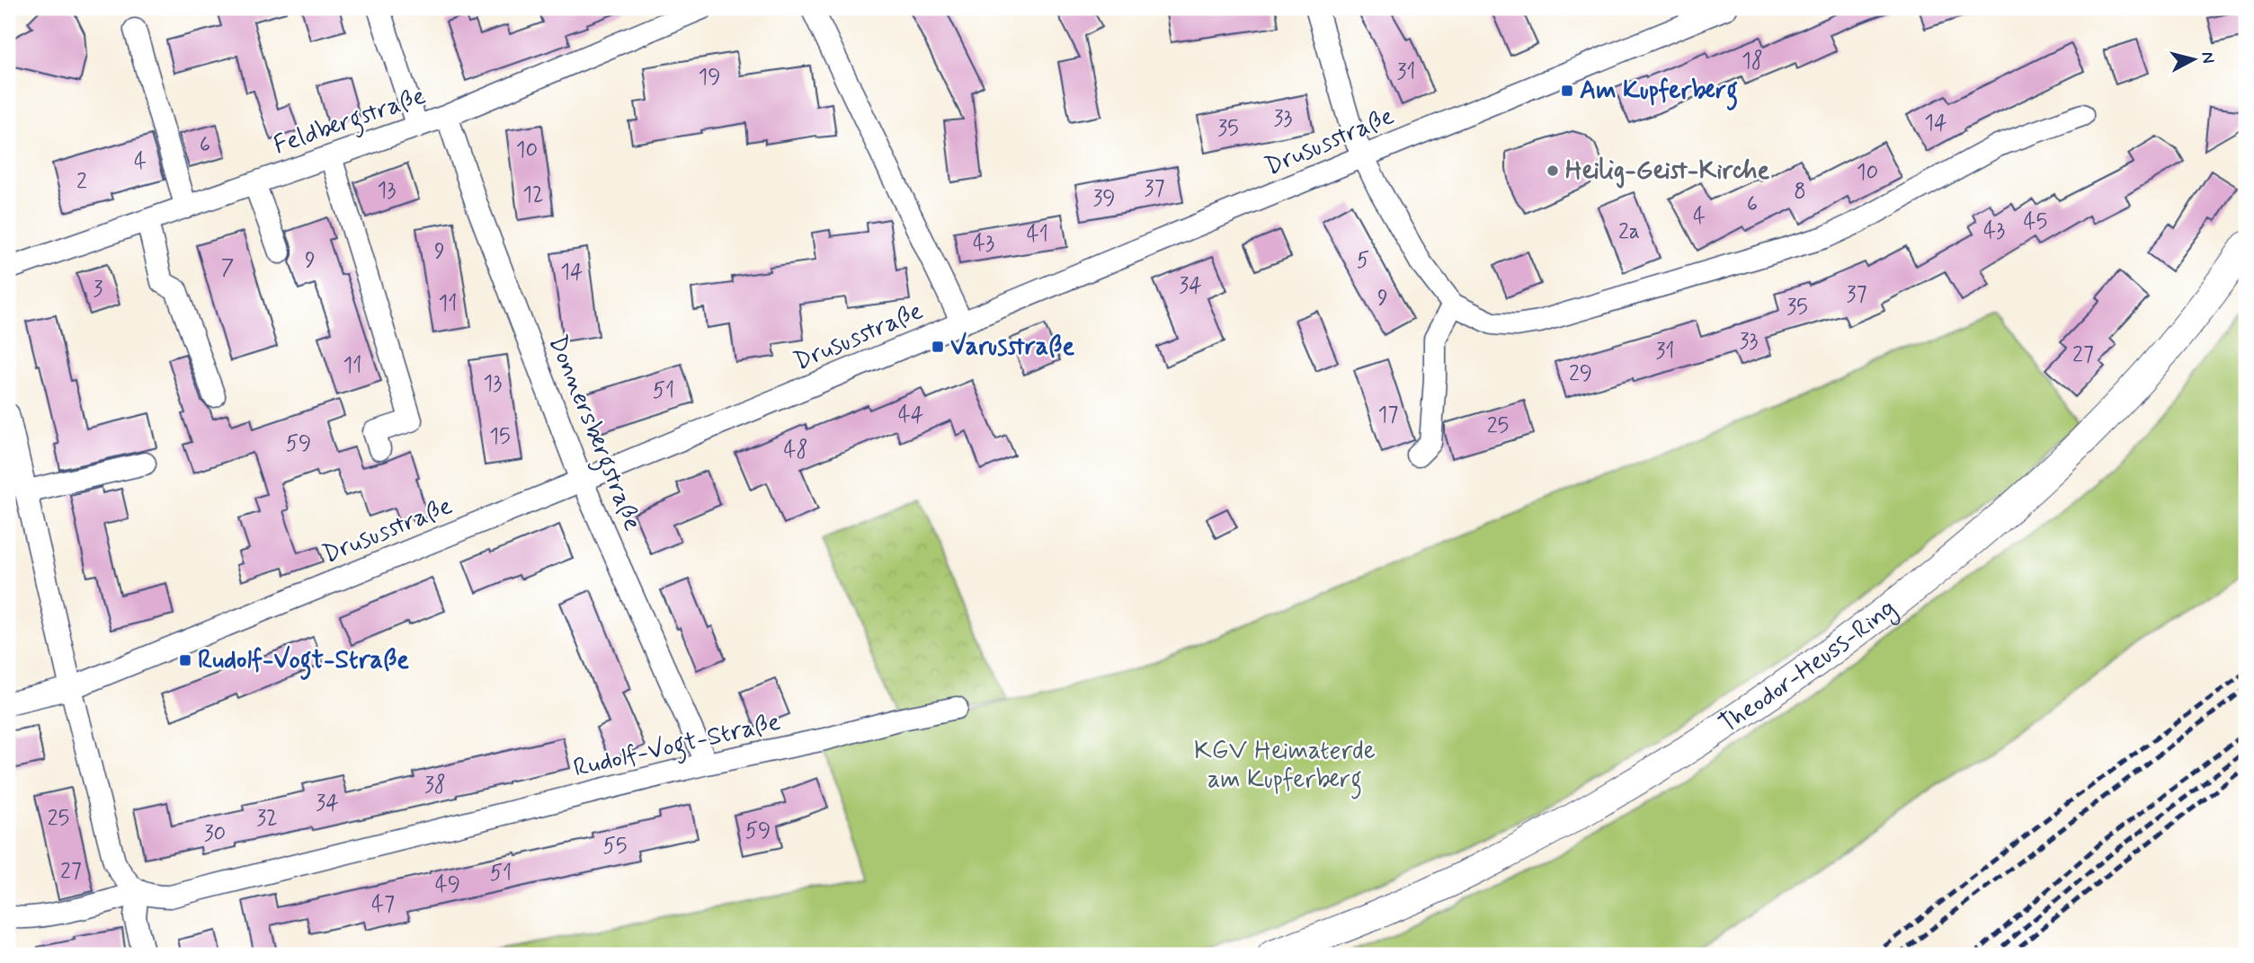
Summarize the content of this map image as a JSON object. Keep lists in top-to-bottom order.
{
  "streets": {
    "main road": ["Theodor-Heuss-Ring"],
    "street": [
      "Feldbergstraße",
      "Drususstraße",
      "Donnersbergstraße",
      "Rudolf-Vogt-Straße"
    ]
  },
  "crossings": [
    ["Feldbergstraße", "Donnersbergstraße"],
    ["Drususstraße", "Donnersbergstraße"],
    ["Donnersbergstraße", "Rudolf-Vogt-Straße"]
  ],
  "parks": ["KGV Heimaterde am Kupferberg"],
  "places": {
    "transit": ["Am Kupferberg", "Varusstraße", "Rudolf-Vogt-Straße"],
    "other": ["Heilig-Geist-Kirche"]
  },
  "house_numbers": [
    "18",
    "31",
    "19",
    "33",
    "14",
    "35",
    "6",
    "10",
    "4",
    "10",
    "2",
    "37",
    "13",
    "8",
    "12",
    "39",
    "6",
    "4",
    "45",
    "43",
    "2a",
    "41",
    "43",
    "9",
    "9",
    "5",
    "7",
    "14",
    "34",
    "3",
    "37",
    "9",
    "11",
    "35",
    "33",
    "31",
    "27",
    "11",
    "29",
    "13",
    "51",
    "44",
    "17",
    "25",
    "15",
    "59",
    "48",
    "38",
    "34",
    "25",
    "32",
    "59",
    "30",
    "55",
    "27",
    "51",
    "49",
    "47"
  ],
  "north": "right"
}
